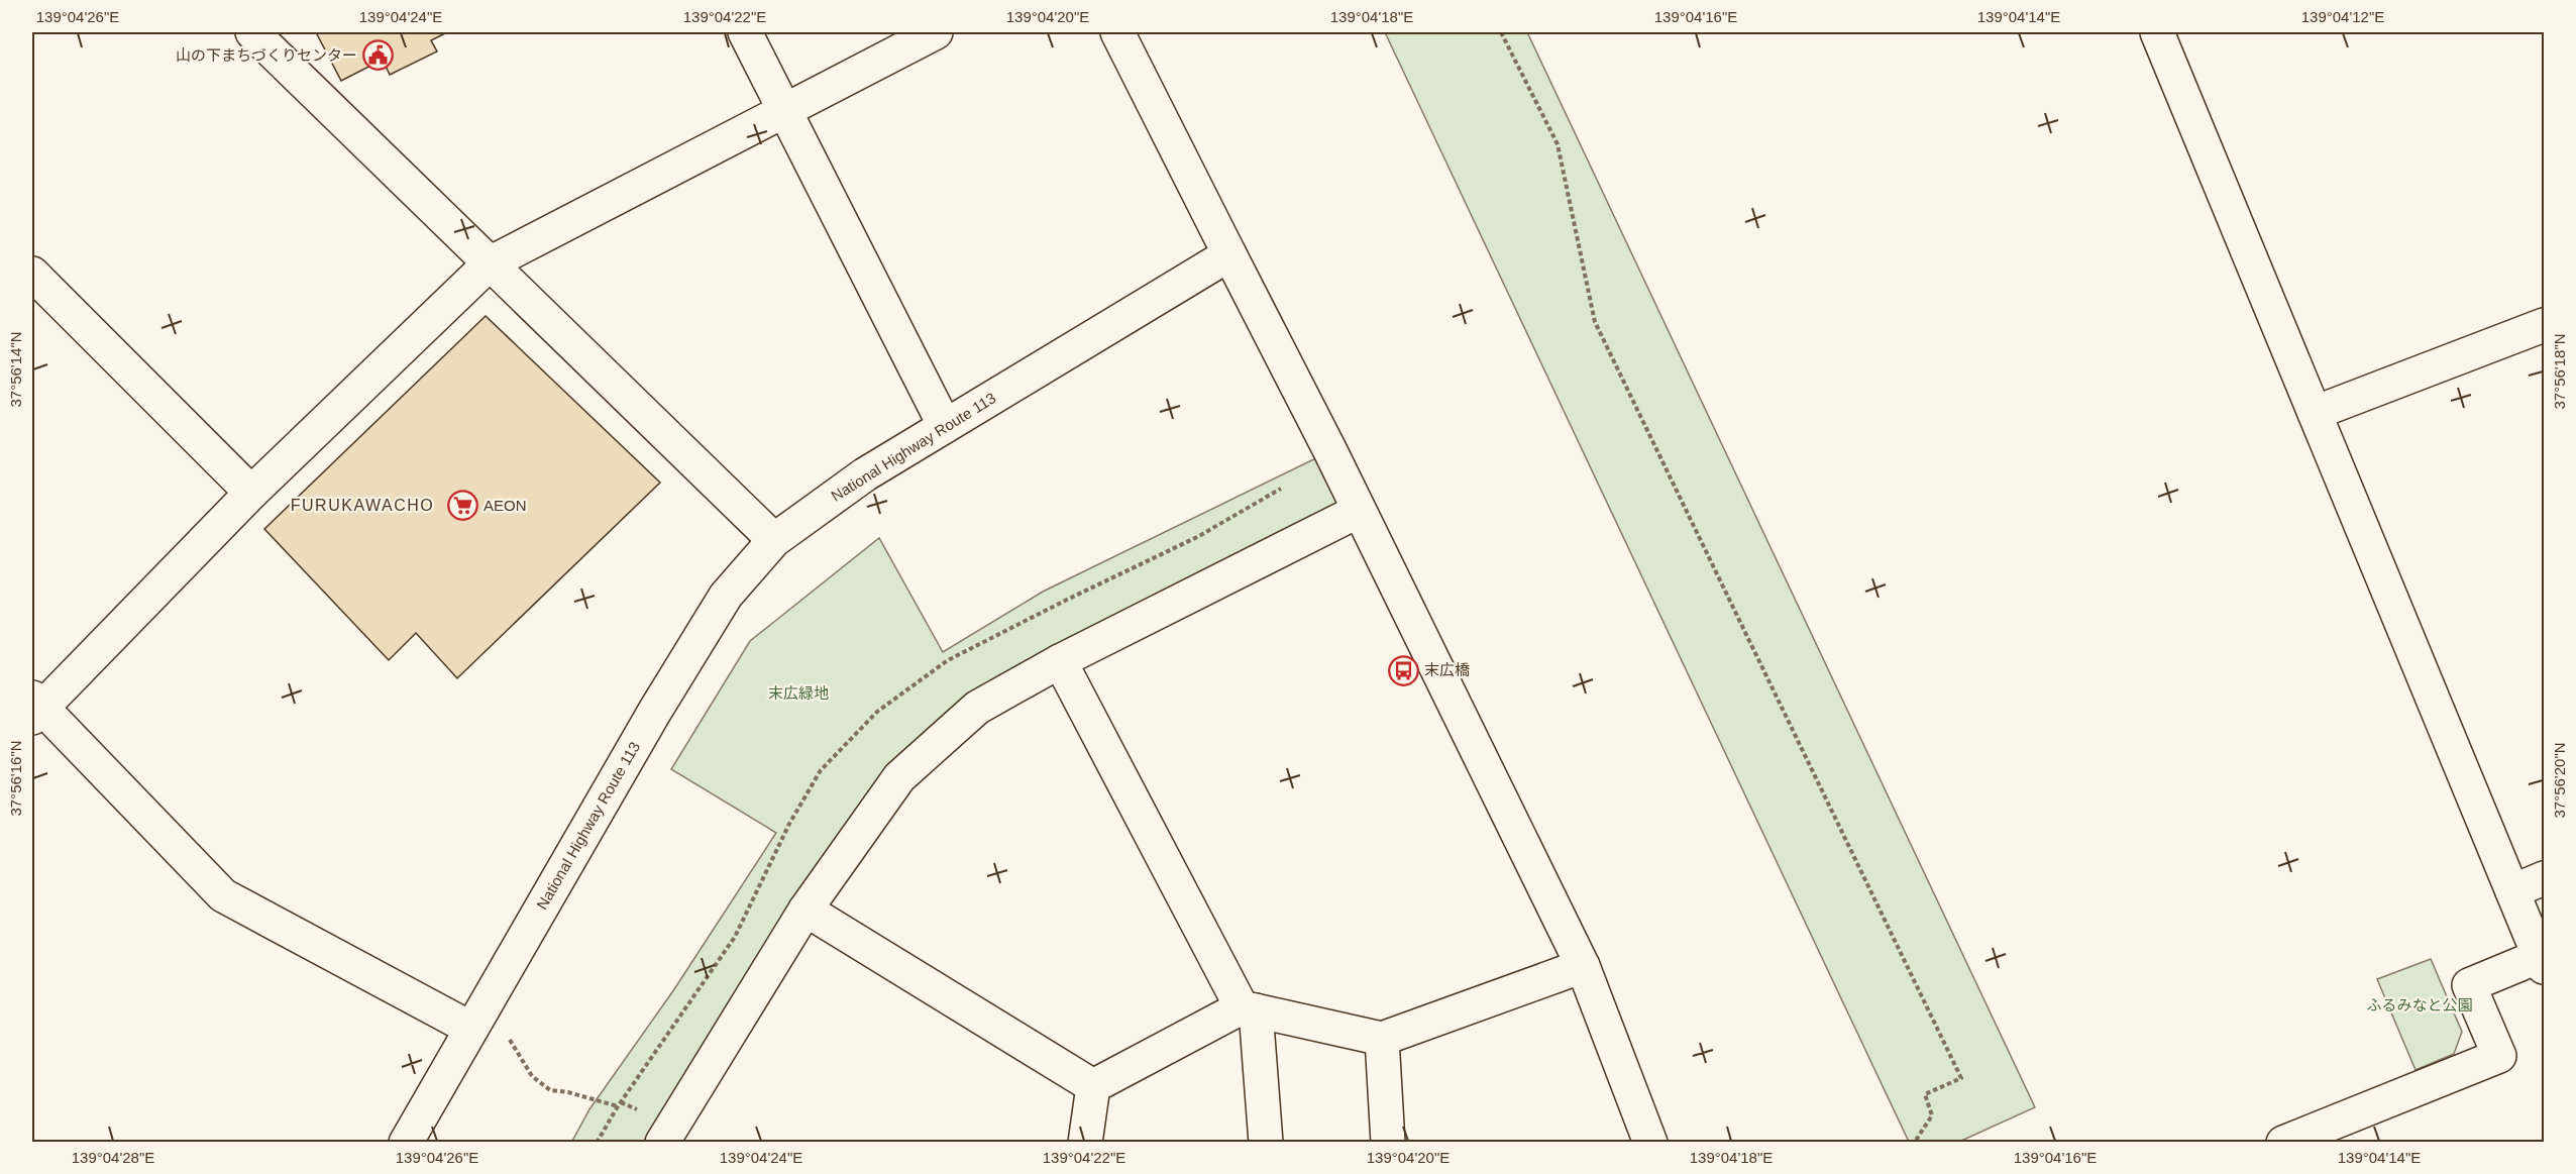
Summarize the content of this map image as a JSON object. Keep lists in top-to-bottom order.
{
  "streets": {
    "main road": ["National Highway Route 113"]
  },
  "districts": ["FURUKAWACHO"],
  "parks": ["末広緑地", "ふるみなと公園"],
  "places": {
    "public building": ["山の下まちづくりセンター"],
    "supermarket": ["AEON"],
    "bus stop": ["末広橋"]
  },
  "coordinates": [
    "139°04'26\"E",
    "139°04'24\"E",
    "139°04'22\"E",
    "139°04'20\"E",
    "139°04'18\"E",
    "139°04'16\"E",
    "139°04'14\"E",
    "139°04'12\"E",
    "37°56'14\"N",
    "37°56'18\"N",
    "37°56'16\"N",
    "37°56'20\"N",
    "139°04'28\"E"
  ]
}
